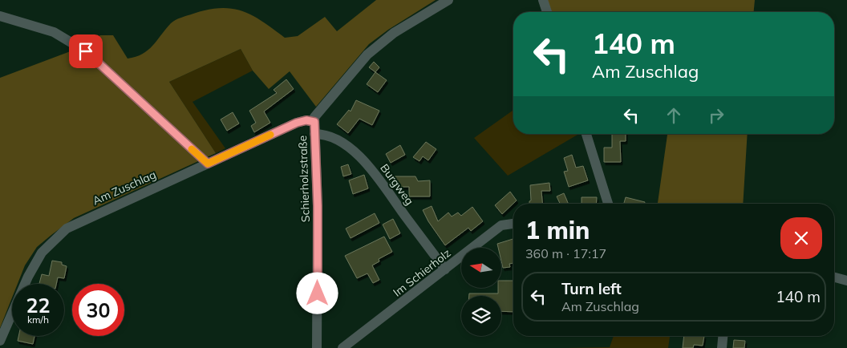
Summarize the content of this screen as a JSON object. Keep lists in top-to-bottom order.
{
  "streets": {
    "street": [
      "Schierholzstraße",
      "Burgweg",
      "Am Zuschlag",
      "Im Schierholz"
    ]
  },
  "crossings": [
    ["Schierholzstraße", "Burgweg"],
    ["Schierholzstraße", "Am Zuschlag"],
    ["Burgweg", "Im Schierholz"]
  ],
  "north": "left",
  "page": {
    "turn": ["140 m", "Am Zuschlag"],
    "heading": ["1 min", "360 m · 17:17"],
    "list": [
      {
        "name": "Turn left",
        "note": "Am Zuschlag",
        "value": "140 m"
      }
    ],
    "speed": "22 km/h",
    "limit": "30"
  }
}
